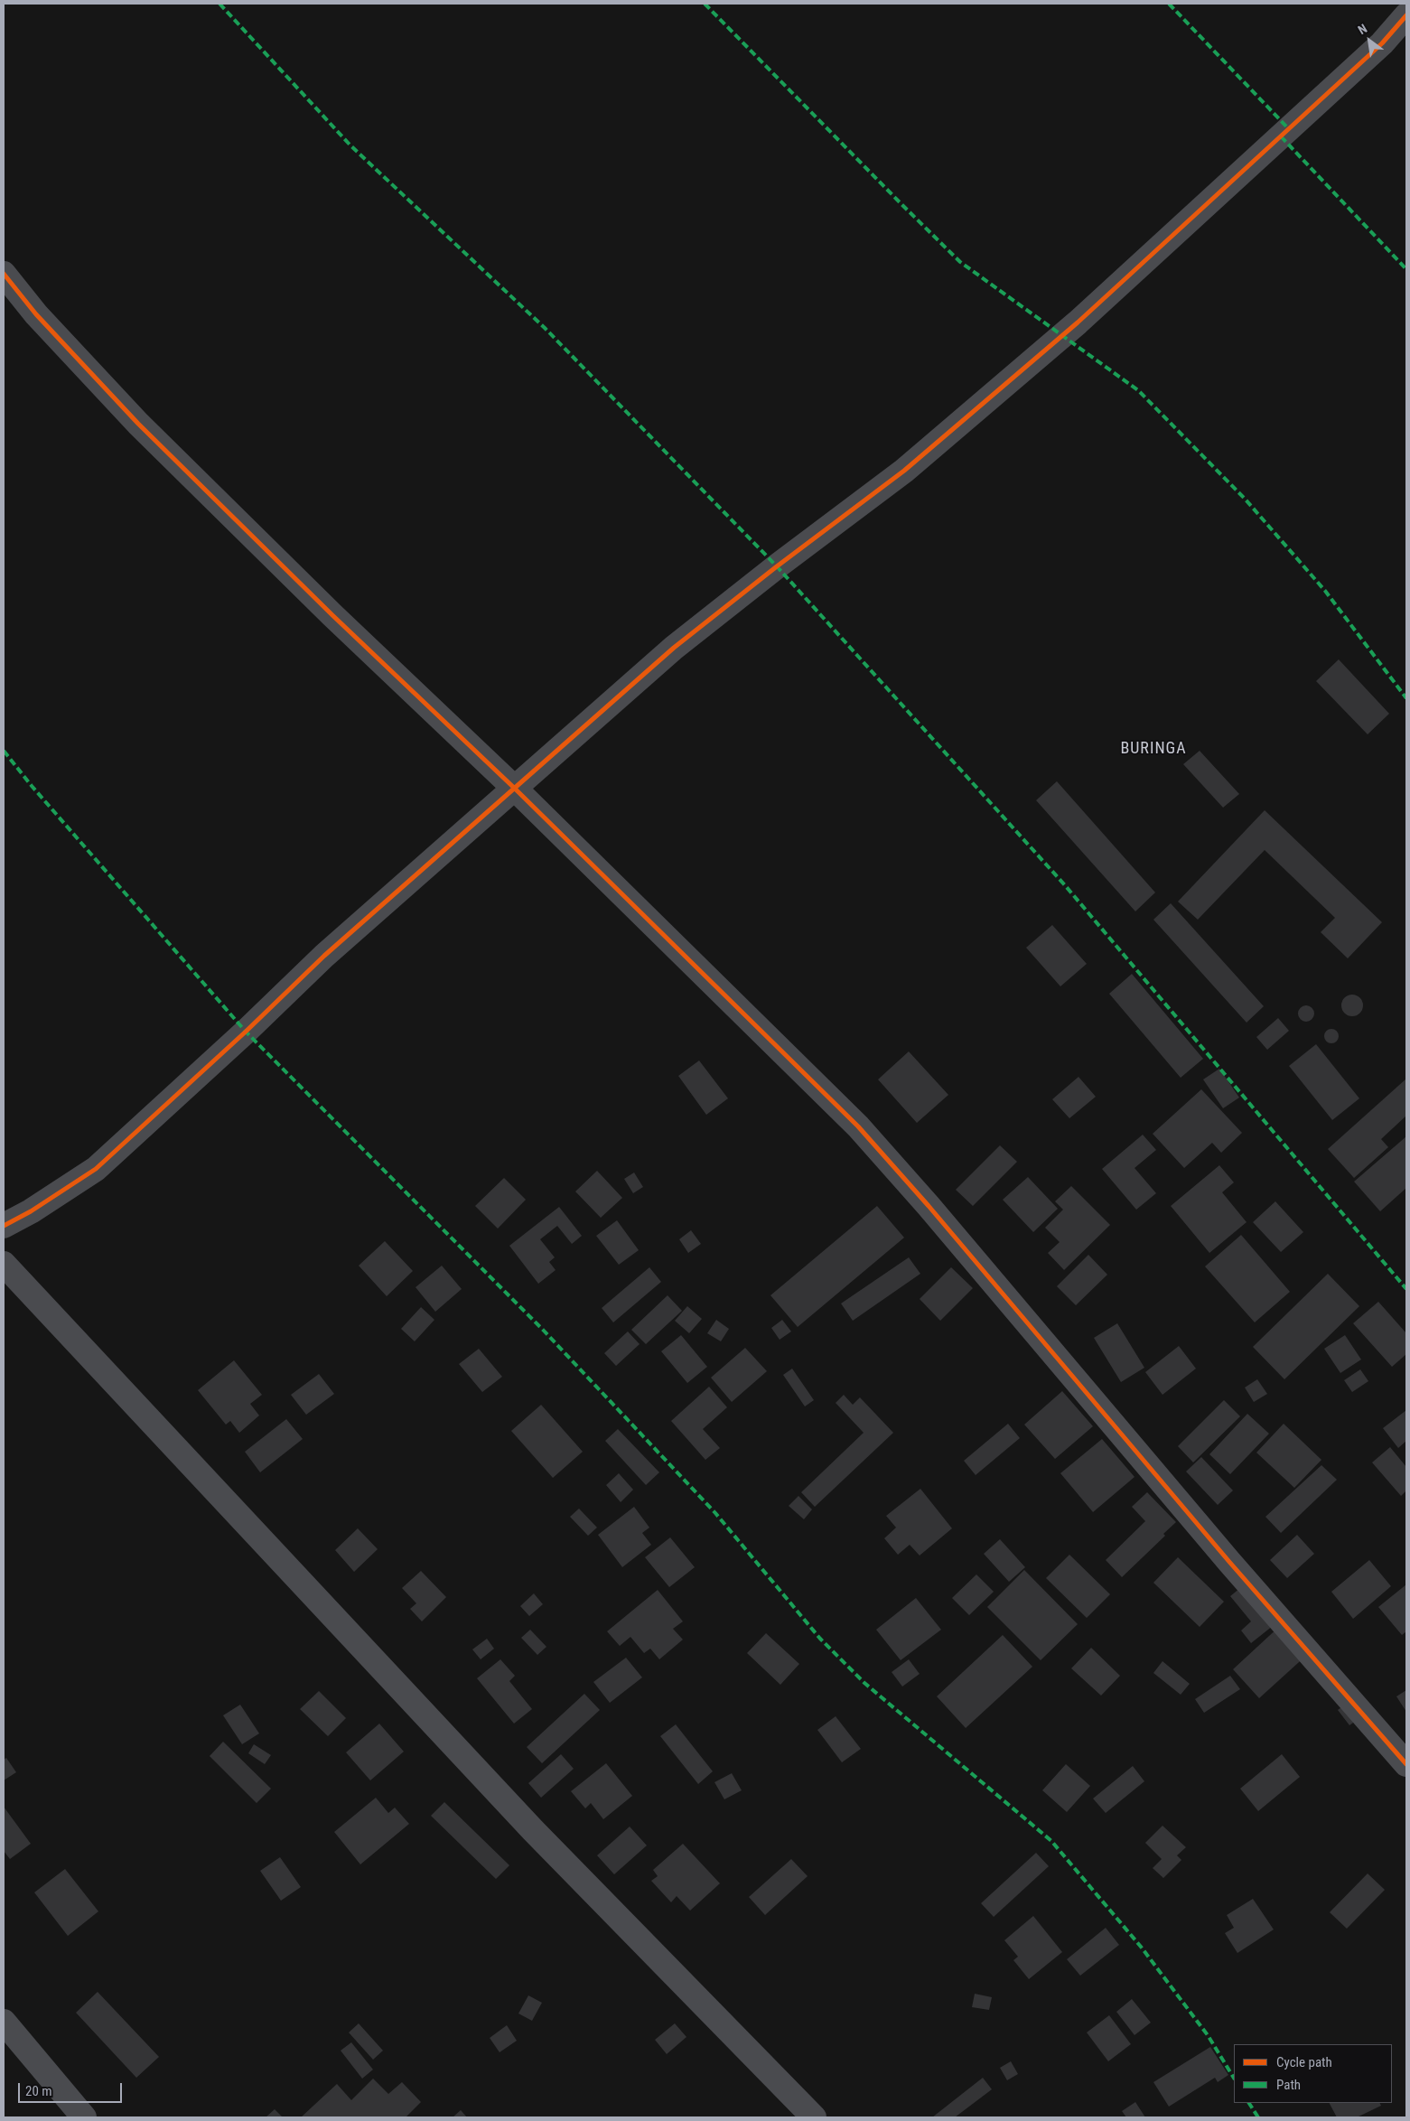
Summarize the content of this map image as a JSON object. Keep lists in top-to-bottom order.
{
  "districts": ["BURINGA"],
  "legend": ["Cycle path", "Path"],
  "scale_bar": "20 m",
  "north": "top left"
}
